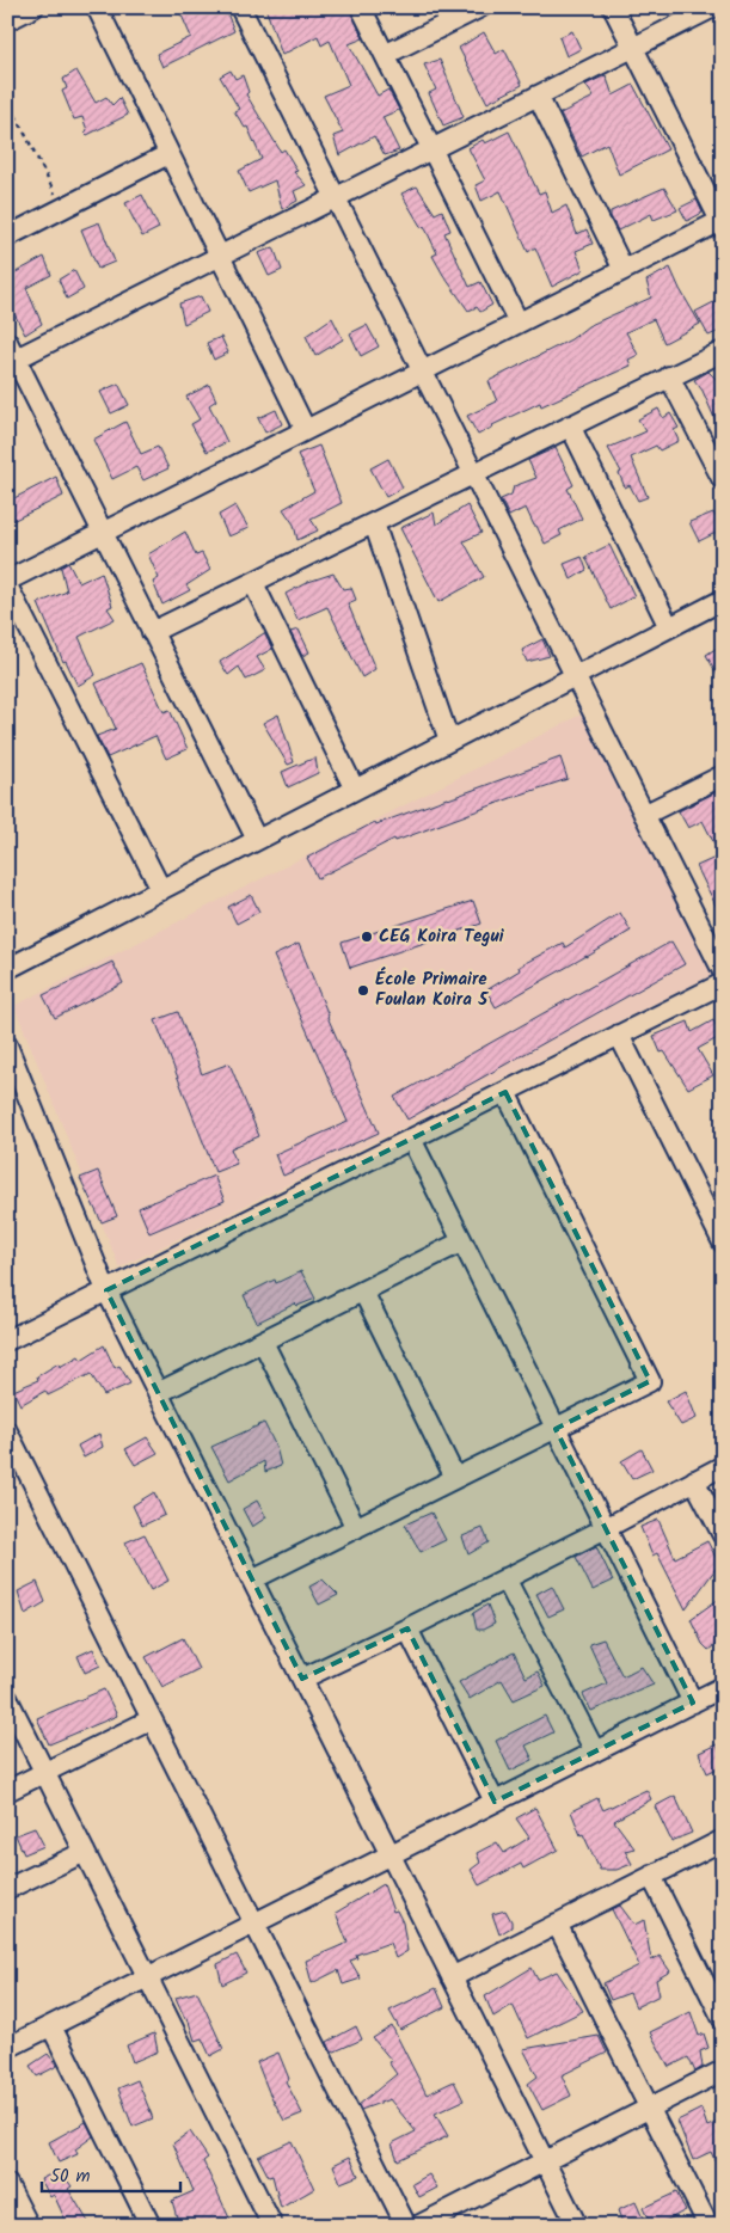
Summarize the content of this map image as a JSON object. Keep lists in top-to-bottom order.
{
  "places": ["CEG Koira Tegui", "École Primaire Foulan Koira 5"],
  "scale_bar": "50 m"
}
